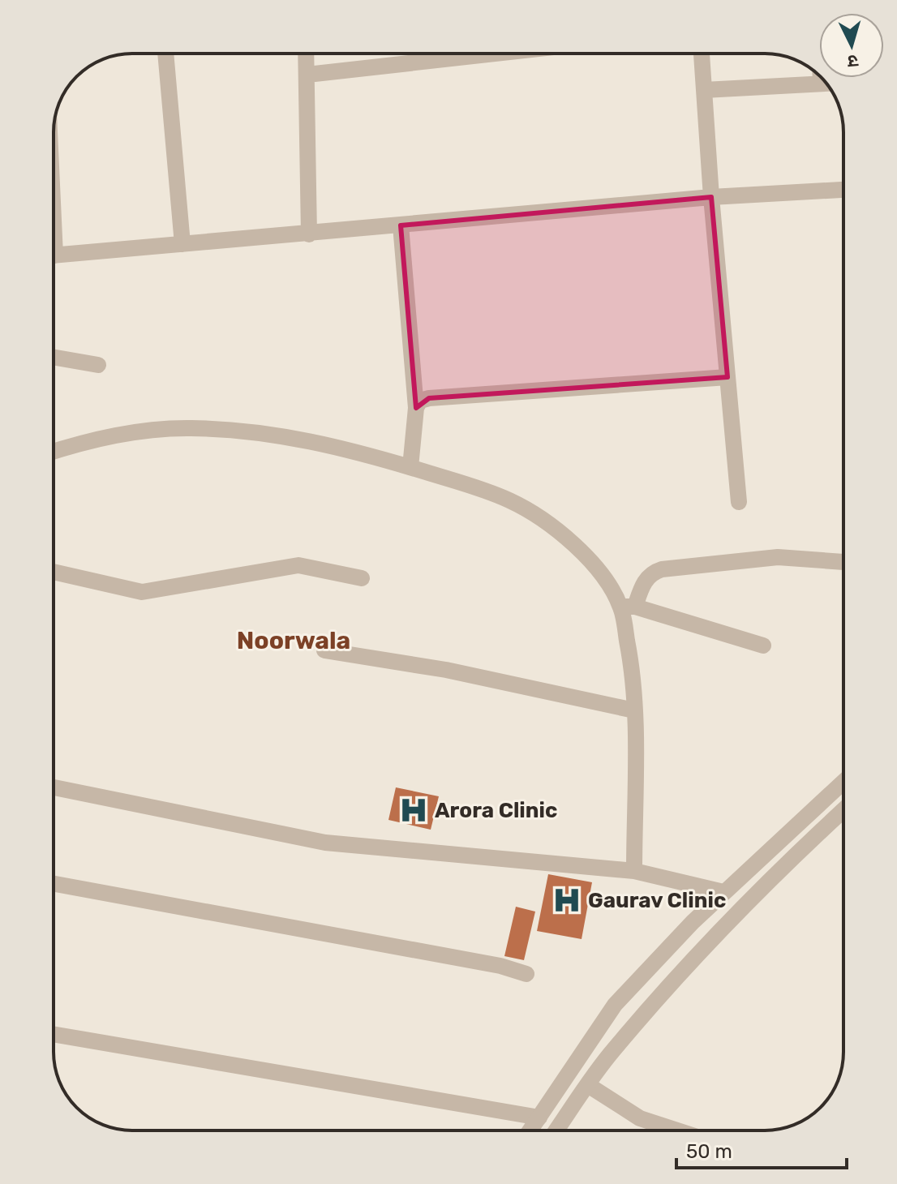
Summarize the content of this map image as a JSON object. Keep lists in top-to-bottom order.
{
  "districts": ["Noorwala"],
  "places": {
    "hospital": ["Arora Clinic", "Gaurav Clinic"]
  },
  "scale_bar": "50 m",
  "north": "bottom"
}
